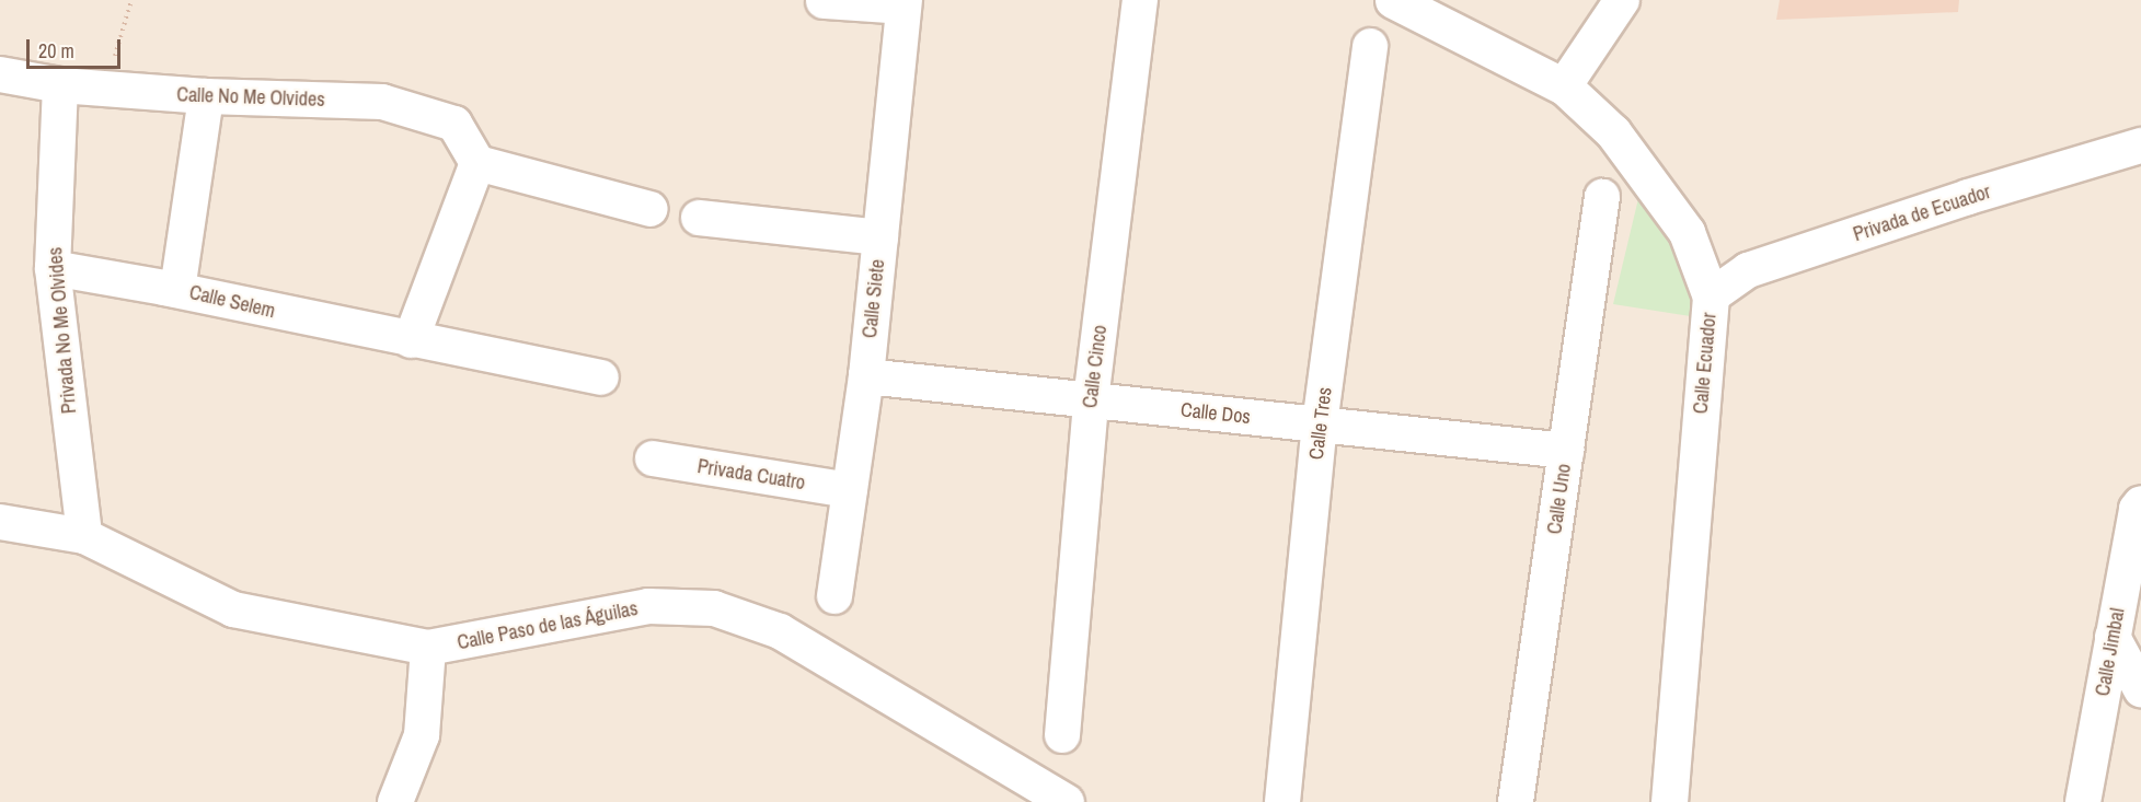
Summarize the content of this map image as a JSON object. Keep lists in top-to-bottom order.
{
  "streets": {
    "street": [
      "Calle No Me Olvides",
      "Privada de Ecuador",
      "Calle Siete",
      "Calle Selem",
      "Privada No Me Olvides",
      "Calle Ecuador",
      "Calle Cinco",
      "Calle Dos",
      "Calle Tres",
      "Privada Cuatro",
      "Calle Uno",
      "Calle Paso de las Águilas",
      "Calle Jimbal"
    ]
  },
  "crossings": [
    ["Calle No Me Olvides", "Privada No Me Olvides"],
    ["Privada de Ecuador", "Calle Ecuador"],
    ["Calle Siete", "Calle Dos"],
    ["Calle Siete", "Privada Cuatro"],
    ["Calle Selem", "Privada No Me Olvides"],
    ["Privada No Me Olvides", "Calle Paso de las Águilas"],
    ["Calle Cinco", "Calle Dos"],
    ["Calle Dos", "Calle Tres"],
    ["Calle Dos", "Calle Uno"]
  ],
  "scale_bar": "20 m"
}
